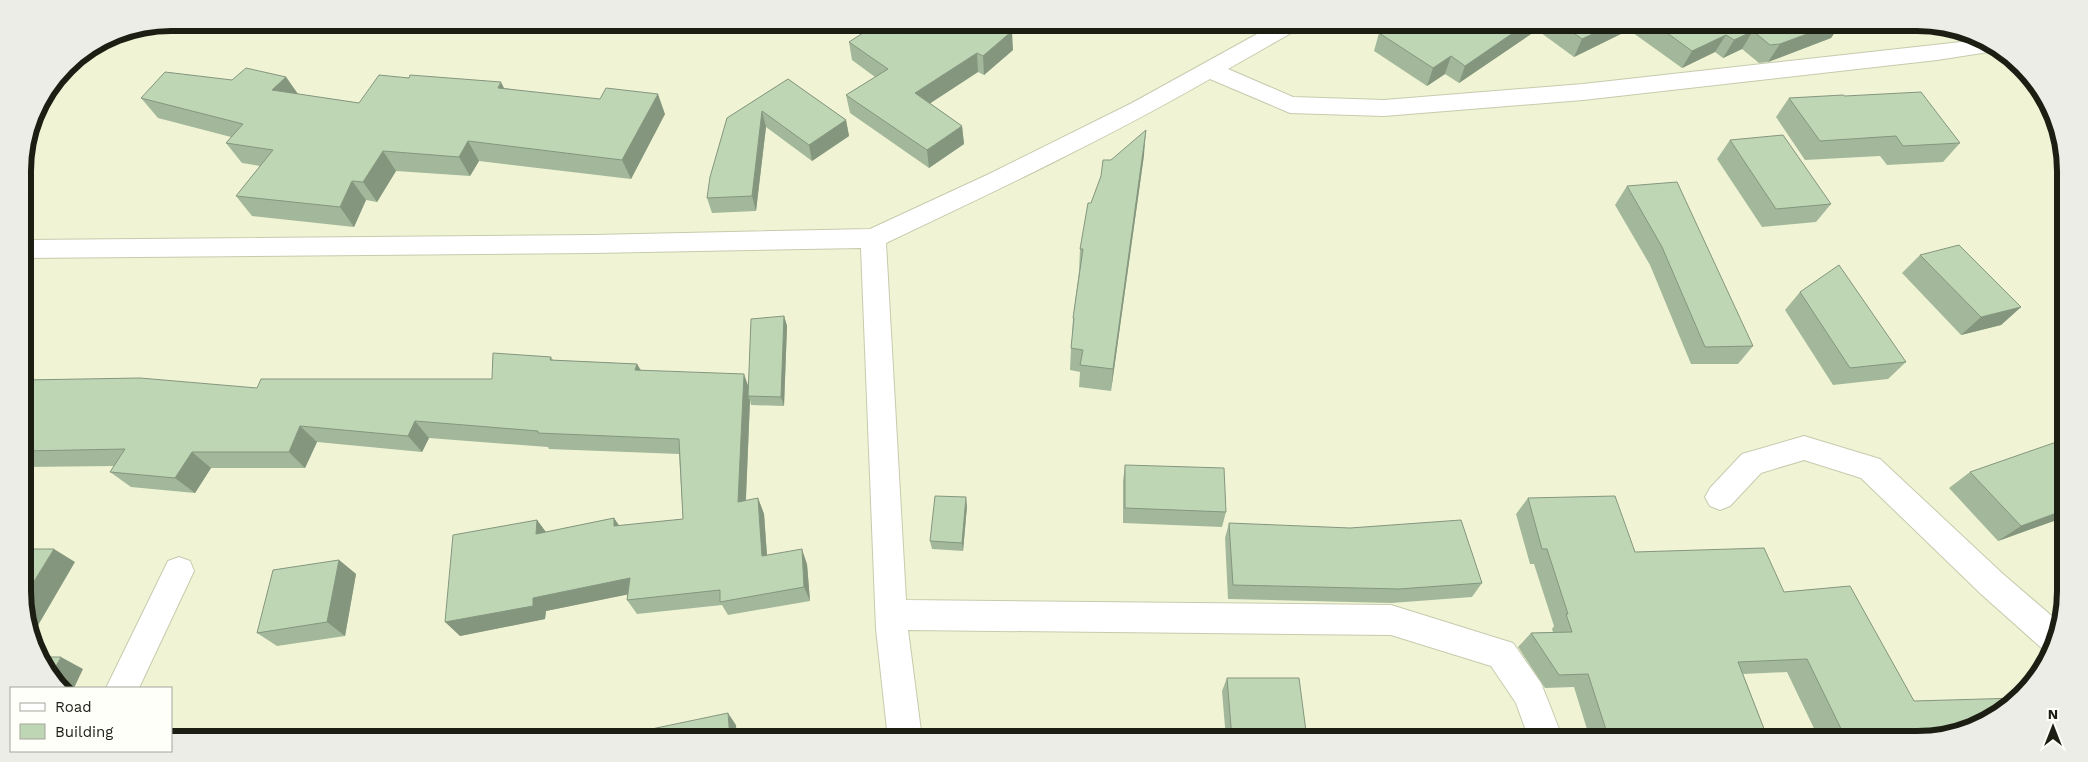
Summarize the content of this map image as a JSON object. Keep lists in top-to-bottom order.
{
  "legend": ["Road", "Building"],
  "north": "top"
}
